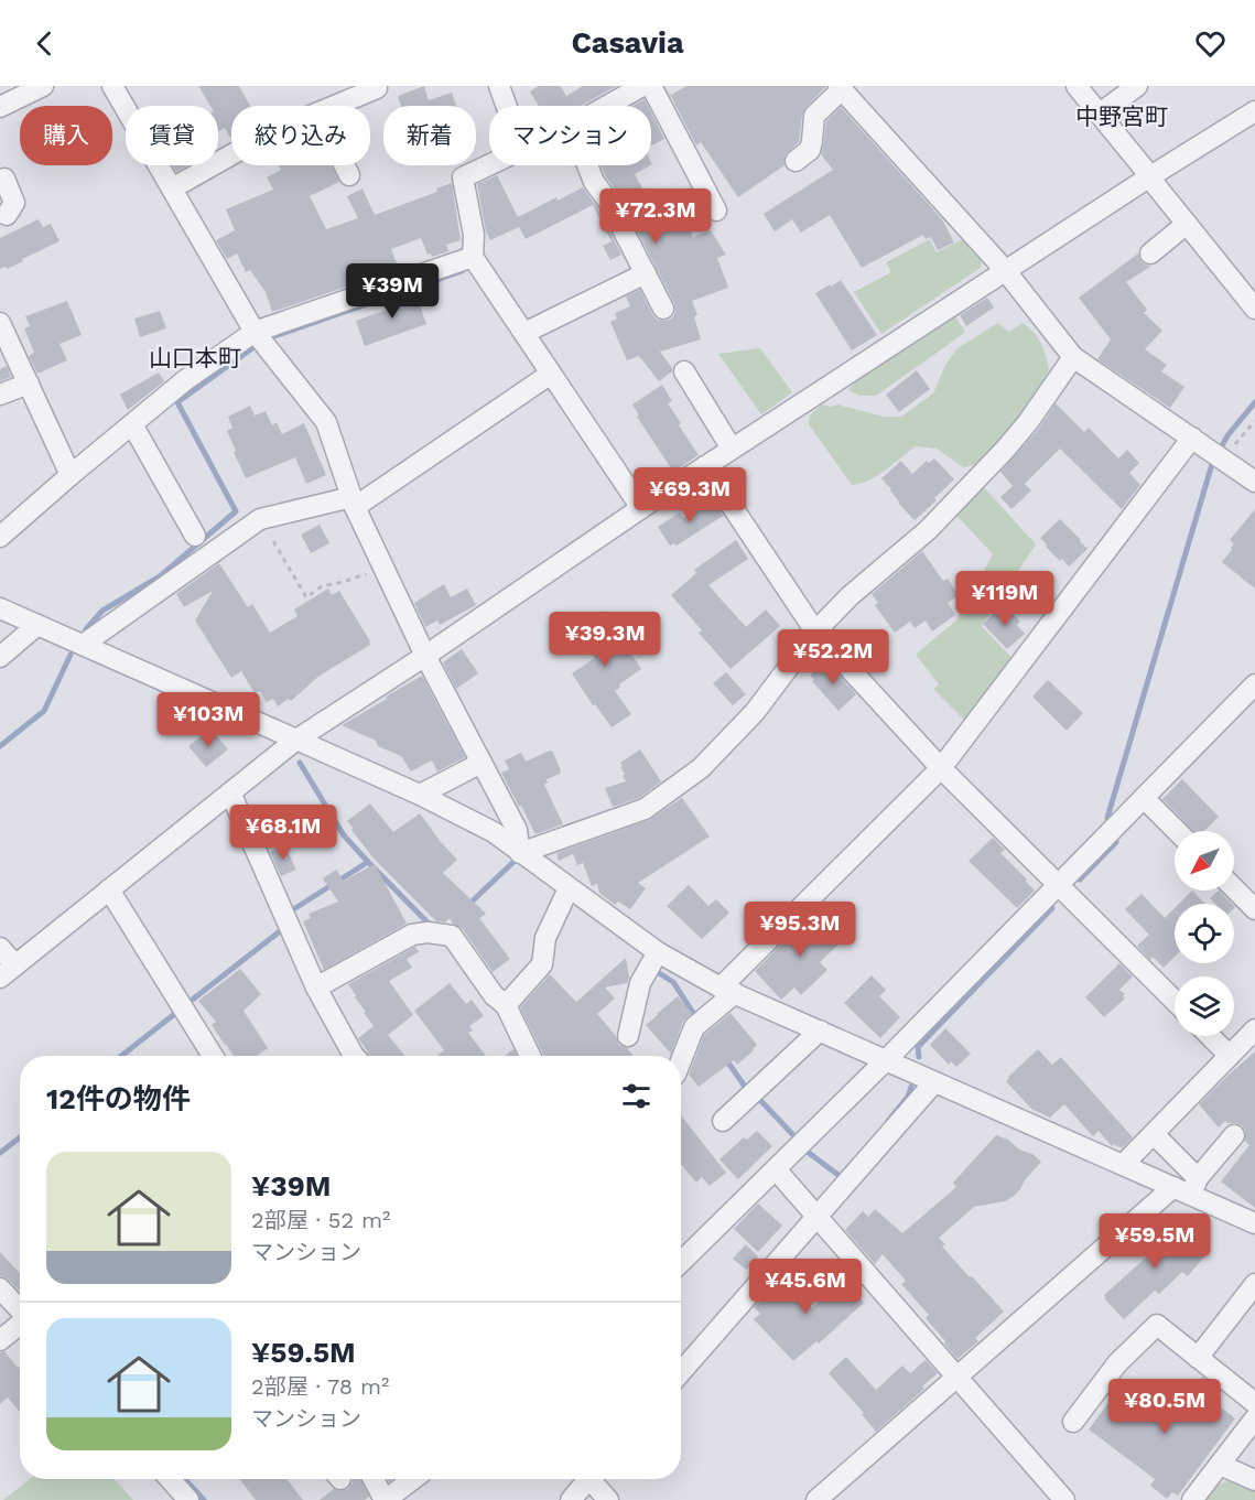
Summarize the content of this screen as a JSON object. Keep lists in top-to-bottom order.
{
  "districts": ["中野宮町", "山口本町"],
  "north": "bottom left",
  "page": {
    "header": "Casavia",
    "chip": [
      "購入",
      "賃貸",
      "絞り込み",
      "新着",
      "マンション"
    ],
    "price": [
      "¥72.3M",
      "¥39M",
      "¥69.3M",
      "¥119M",
      "¥39.3M",
      "¥52.2M",
      "¥103M",
      "¥68.1M",
      "¥95.3M",
      "¥59.5M",
      "¥45.6M",
      "¥80.5M"
    ],
    "heading": "12件の物件",
    "list": [
      {
        "name": "¥39M",
        "note": "2部屋 · 52 m² · マンション"
      },
      {
        "name": "¥59.5M",
        "note": "2部屋 · 78 m² · マンション"
      }
    ]
  }
}
